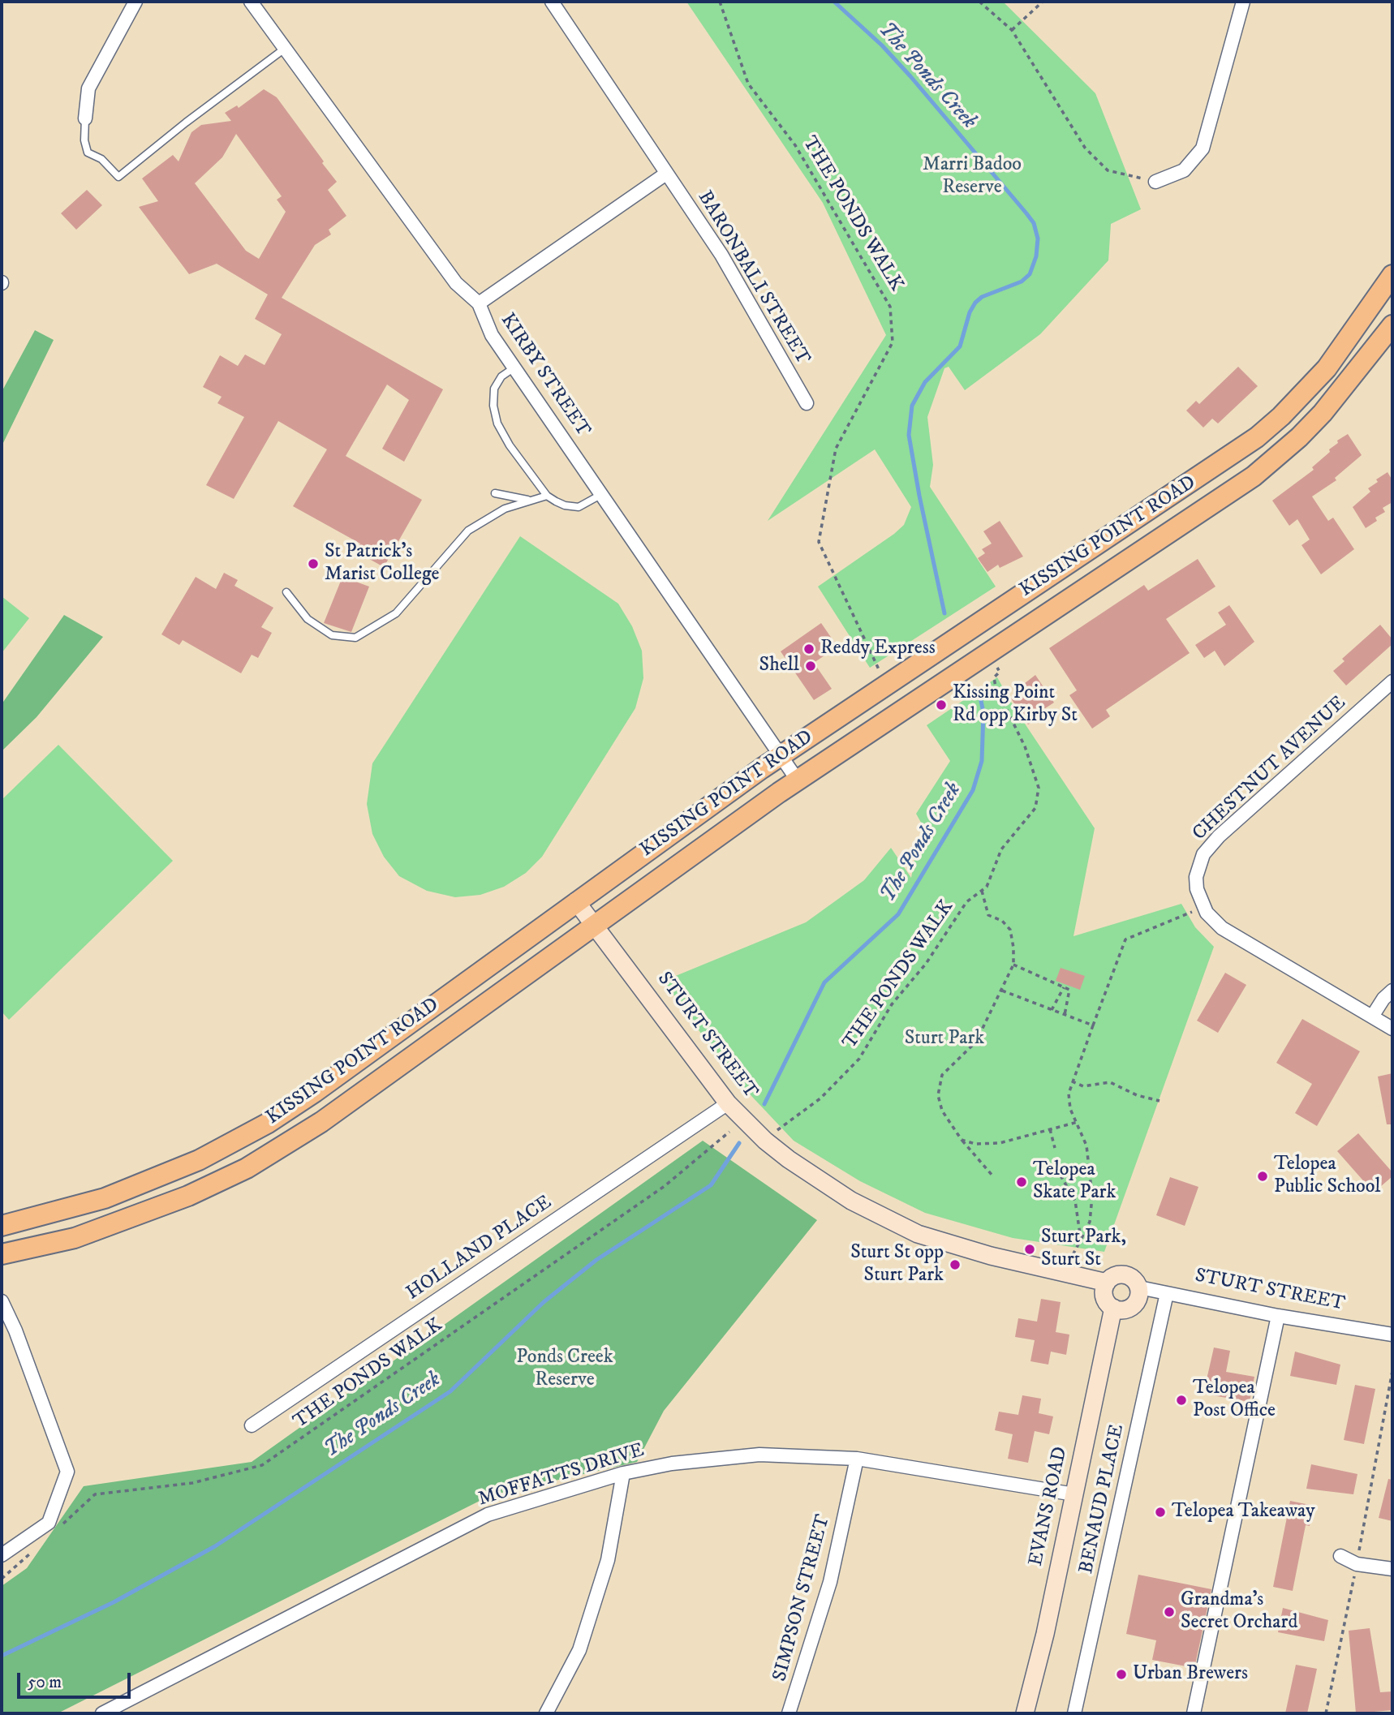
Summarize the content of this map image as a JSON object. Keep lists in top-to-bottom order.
{
  "streets": {
    "main road": ["KISSING POINT ROAD"],
    "street": [
      "BARONBALI STREET",
      "KIRBY STREET",
      "CHESTNUT AVENUE",
      "STURT STREET",
      "HOLLAND PLACE",
      "MOFFATTS DRIVE",
      "BENAUD PLACE",
      "EVANS ROAD",
      "SIMPSON STREET"
    ],
    "path": ["THE PONDS WALK"]
  },
  "crossings": [
    ["KIRBY STREET", "KISSING POINT ROAD"],
    ["KISSING POINT ROAD", "STURT STREET"],
    ["STURT STREET", "HOLLAND PLACE"],
    ["STURT STREET", "BENAUD PLACE"],
    ["STURT STREET", "EVANS ROAD"],
    ["MOFFATTS DRIVE", "EVANS ROAD"],
    ["MOFFATTS DRIVE", "SIMPSON STREET"]
  ],
  "water": ["The Ponds Creek"],
  "parks": ["Marri Badoo Reserve", "Sturt Park", "Ponds Creek Reserve"],
  "places": [
    "St Patrick's Marist College",
    "Reddy Express",
    "Shell",
    "Kissing Point Rd opp Kirby St",
    "Telopea Public School",
    "Telopea Skate Park",
    "Sturt Park, Sturt St",
    "Sturt St opp Sturt Park",
    "Telopea Post Office",
    "Telopea Takeaway",
    "Grandma's Secret Orchard",
    "Urban Brewers"
  ],
  "scale_bar": "50 m"
}
